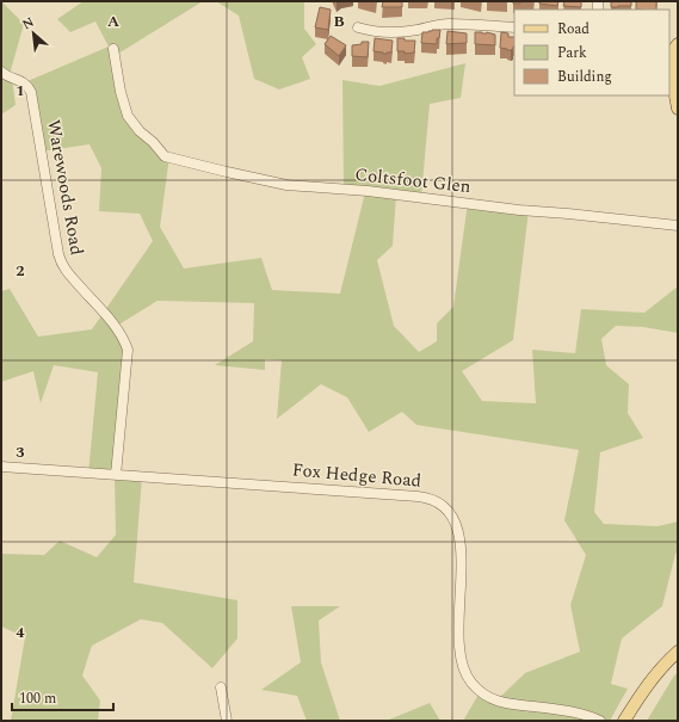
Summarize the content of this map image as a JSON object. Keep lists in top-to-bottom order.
{
  "streets": {
    "street": ["Coltsfoot Glen", "Warewoods Road", "Fox Hedge Road"]
  },
  "crossings": [
    ["Warewoods Road", "Fox Hedge Road"]
  ],
  "legend": ["Road", "Park", "Building"],
  "scale_bar": "100 m",
  "north": "top left",
  "grid": {
    "columns": ["A", "B"],
    "rows": [
      "1",
      "2",
      "3",
      "4"
    ]
  }
}
